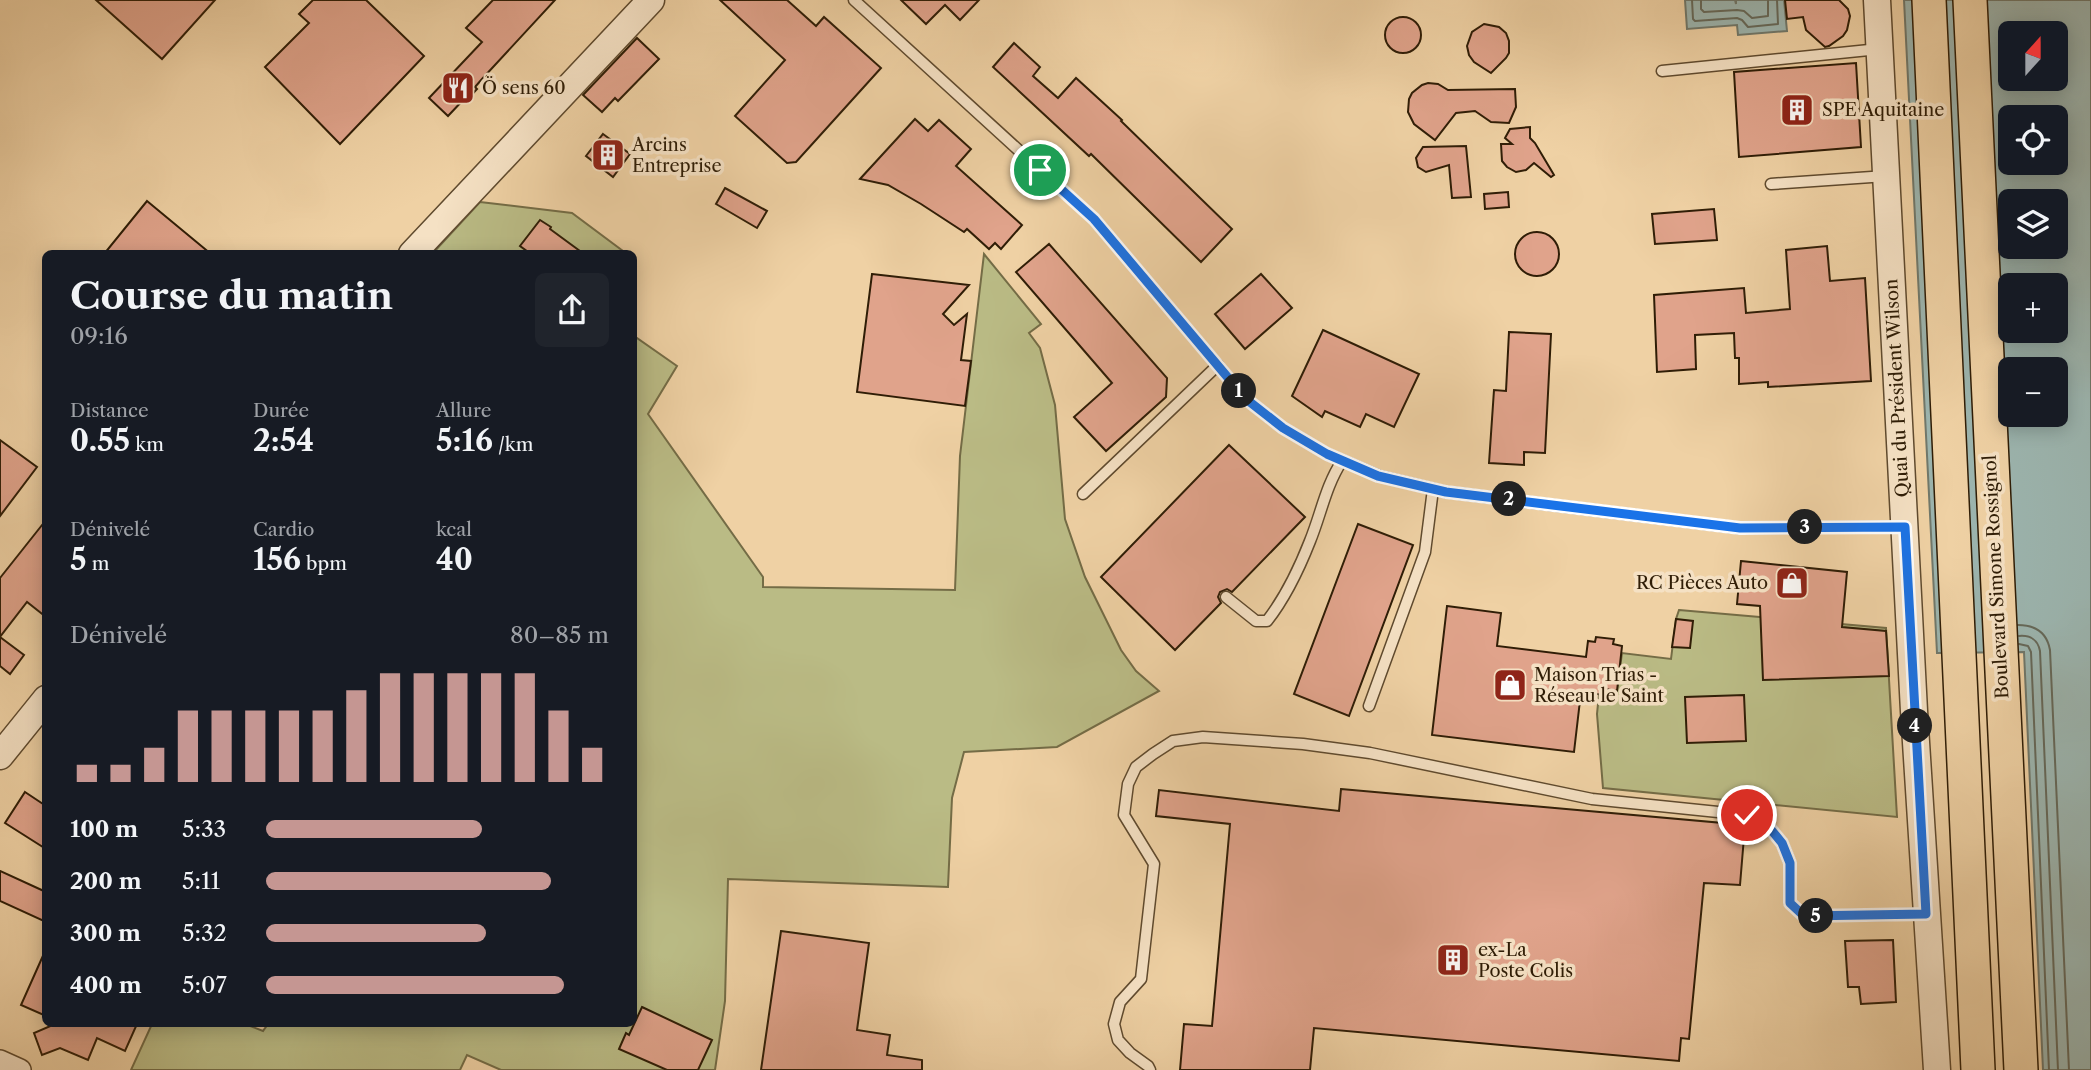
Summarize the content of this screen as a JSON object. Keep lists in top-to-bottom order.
{
  "streets": {
    "main road": ["Boulevard Simone Rossignol"],
    "street": ["Quai du Président Wilson"]
  },
  "places": {
    "restaurant": ["Ö sens 60"],
    "building": ["SPE Aquitaine", "Arcins Entreprise", "ex-La Poste Colis"],
    "shop": ["RC Pièces Auto", "Maison Trias - Réseau le Saint"]
  },
  "north": "top",
  "page": {
    "map_buttons": ["+", "−"],
    "heading": ["Course du matin", "09:16"],
    "stats": [
      ["Distance", "0.55 km"],
      ["Durée", "2:54"],
      ["Allure", "5:16 /km"],
      ["Dénivelé", "5 m"],
      ["Cardio", "156 bpm"],
      ["kcal", "40"]
    ],
    "pins": [
      "1",
      "2",
      "3",
      "4",
      "5"
    ],
    "chart": ["Dénivelé", "80–85 m"],
    "list": [
      {
        "name": "100 m",
        "note": "5:33"
      },
      {
        "name": "200 m",
        "note": "5:11"
      },
      {
        "name": "300 m",
        "note": "5:32"
      },
      {
        "name": "400 m",
        "note": "5:07"
      }
    ]
  }
}
